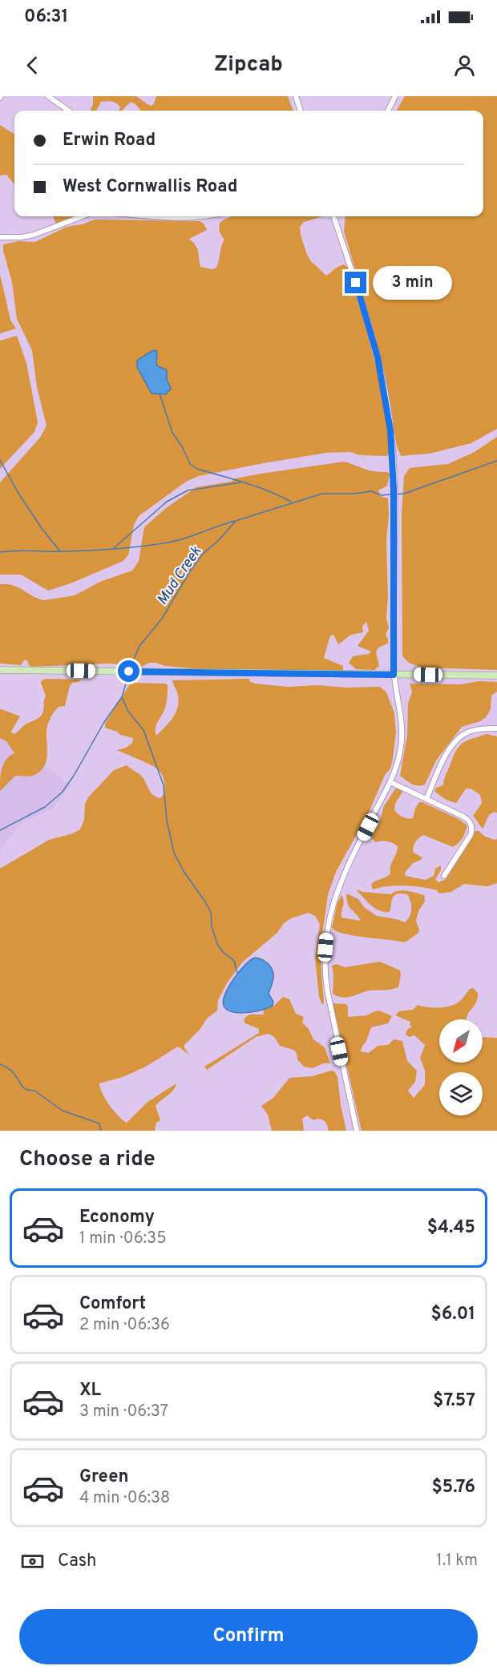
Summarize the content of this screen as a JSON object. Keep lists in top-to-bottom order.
{
  "water": ["Mud Creek"],
  "north": "bottom left",
  "page": {
    "status": "06:31",
    "header": "Zipcab",
    "banner": ["Erwin Road", "West Cornwallis Road"],
    "bubble": "3 min",
    "heading": "Choose a ride",
    "list": [
      {
        "name": "Economy",
        "note": "1 min · 06:35",
        "value": "$4.45"
      },
      {
        "name": "Comfort",
        "note": "2 min · 06:36",
        "value": "$6.01"
      },
      {
        "name": "XL",
        "note": "3 min · 06:37",
        "value": "$7.57"
      },
      {
        "name": "Green",
        "note": "4 min · 06:38",
        "value": "$5.76"
      }
    ],
    "pay": ["Cash", "1.1 km"],
    "buttons": "Confirm"
  }
}
